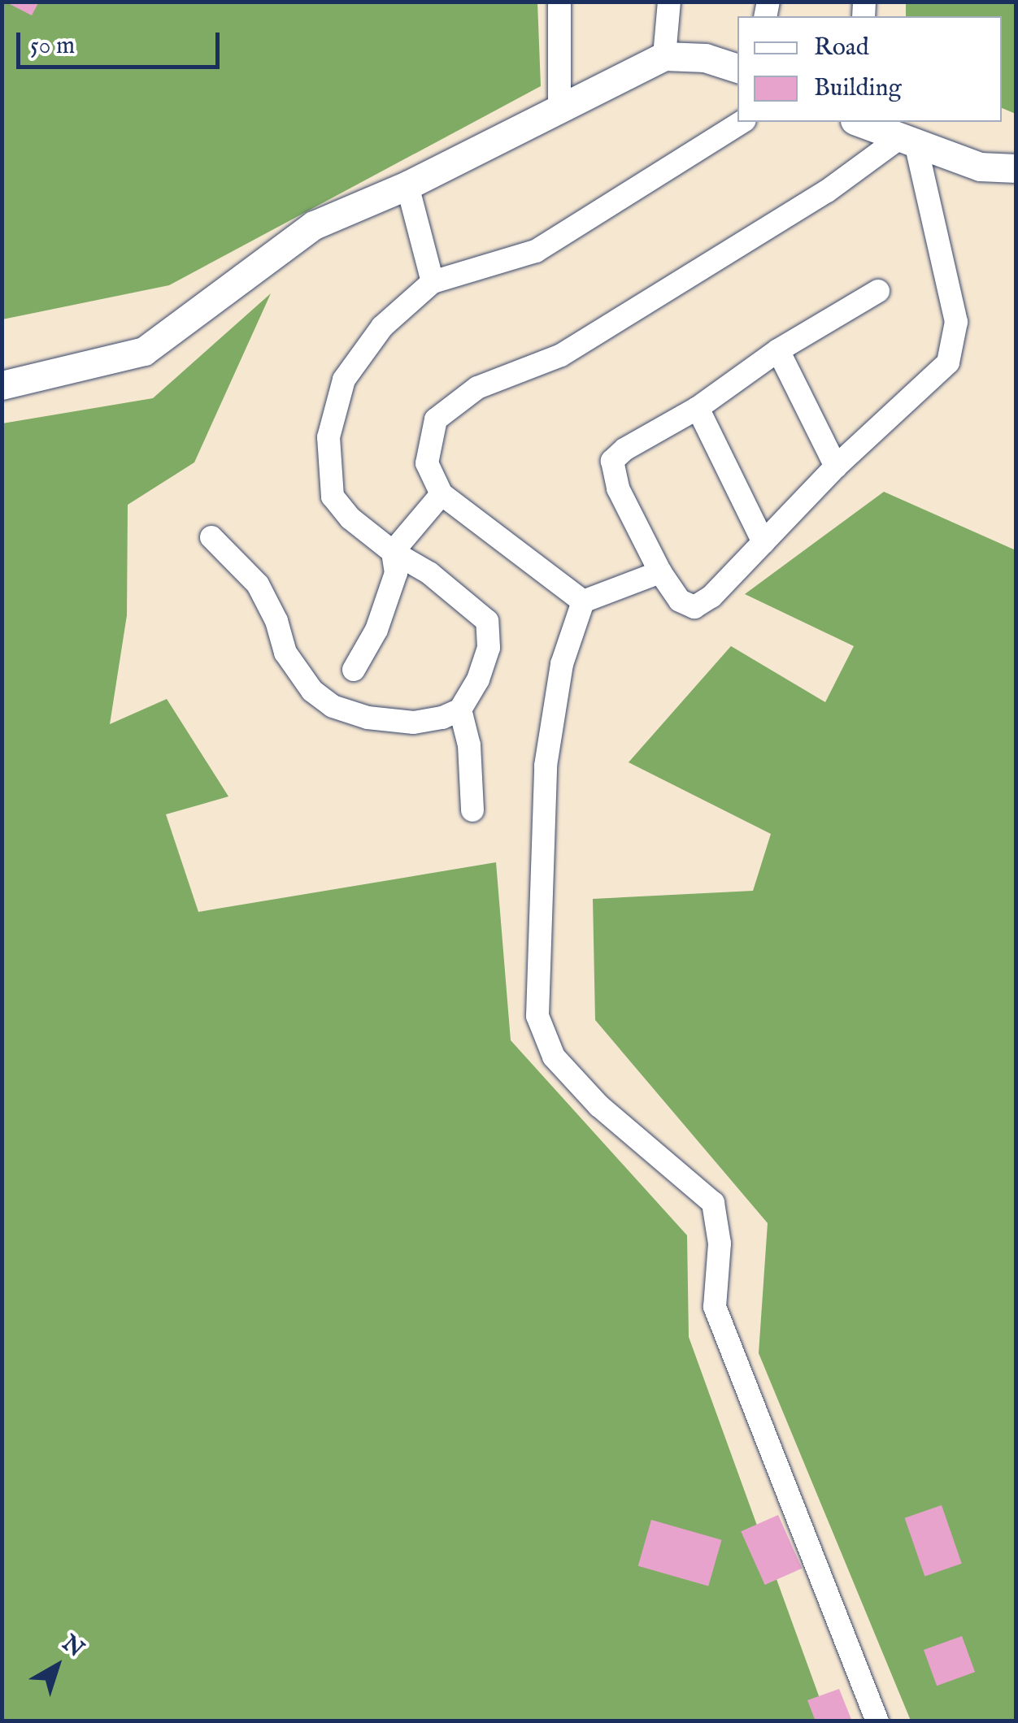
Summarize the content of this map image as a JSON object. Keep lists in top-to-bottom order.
{
  "legend": ["Road", "Building"],
  "scale_bar": "50 m",
  "north": "top right"
}
